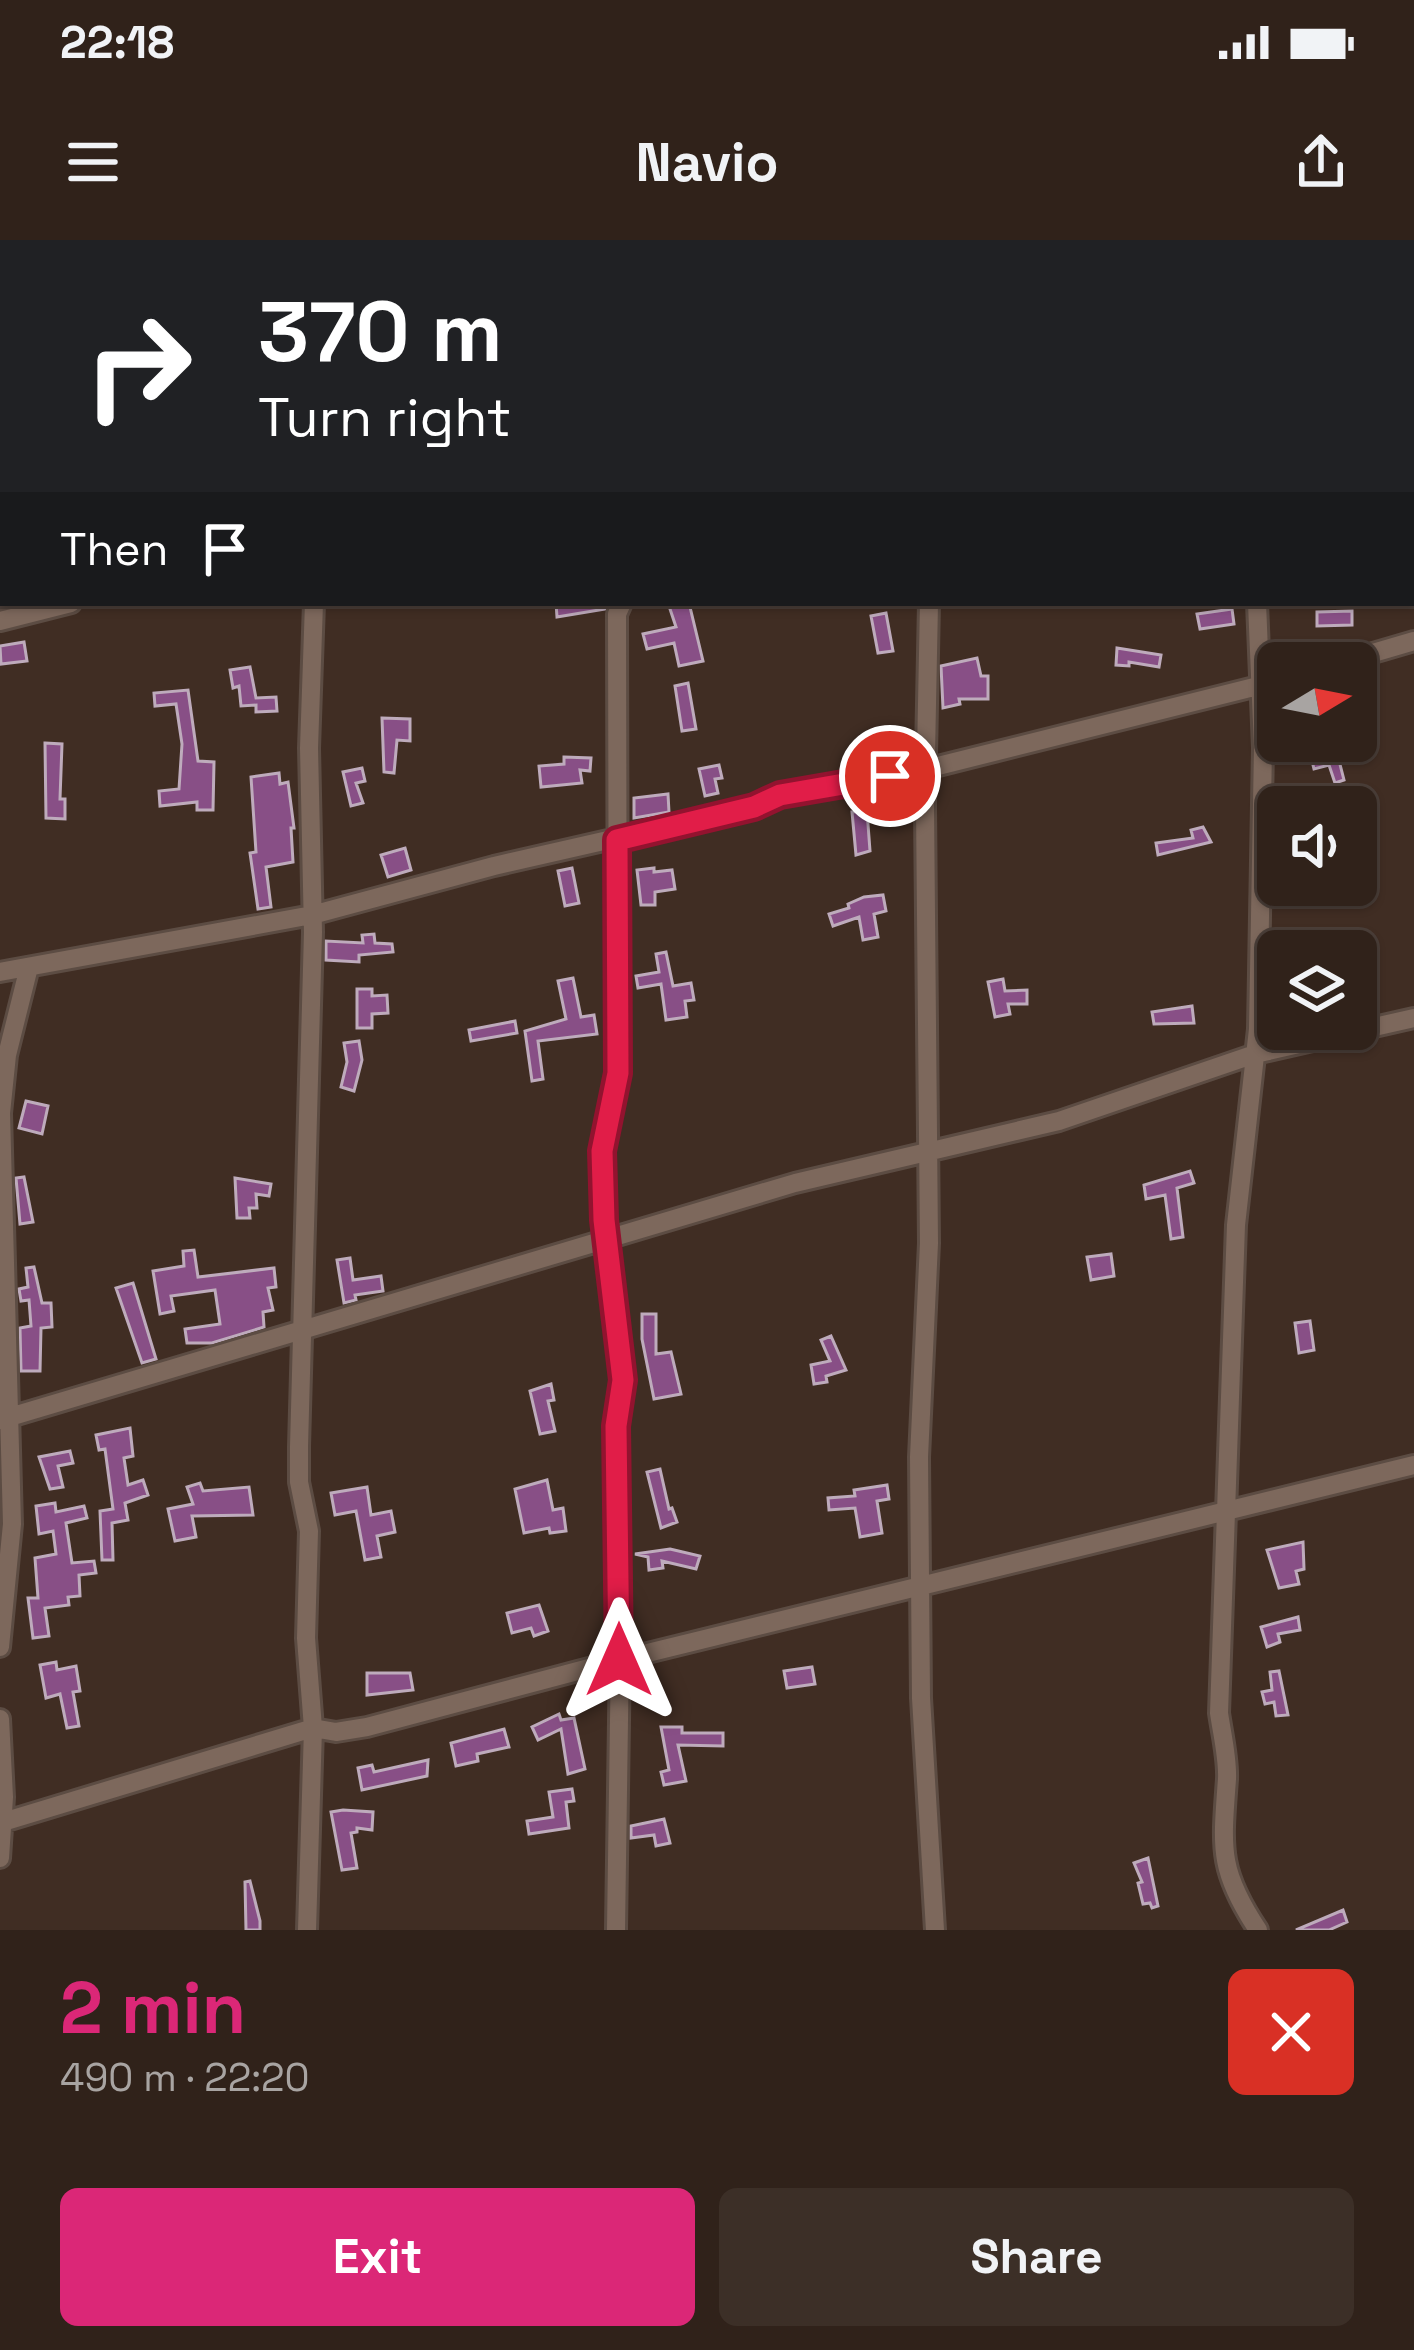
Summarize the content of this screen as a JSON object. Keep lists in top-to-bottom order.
{
  "north": "right",
  "page": {
    "status": "22:18",
    "header": "Navio",
    "turn": ["370 m", "Turn right"],
    "then": "Then",
    "heading": ["2 min", "490 m · 22:20"],
    "buttons": ["Exit", "Share"]
  }
}
